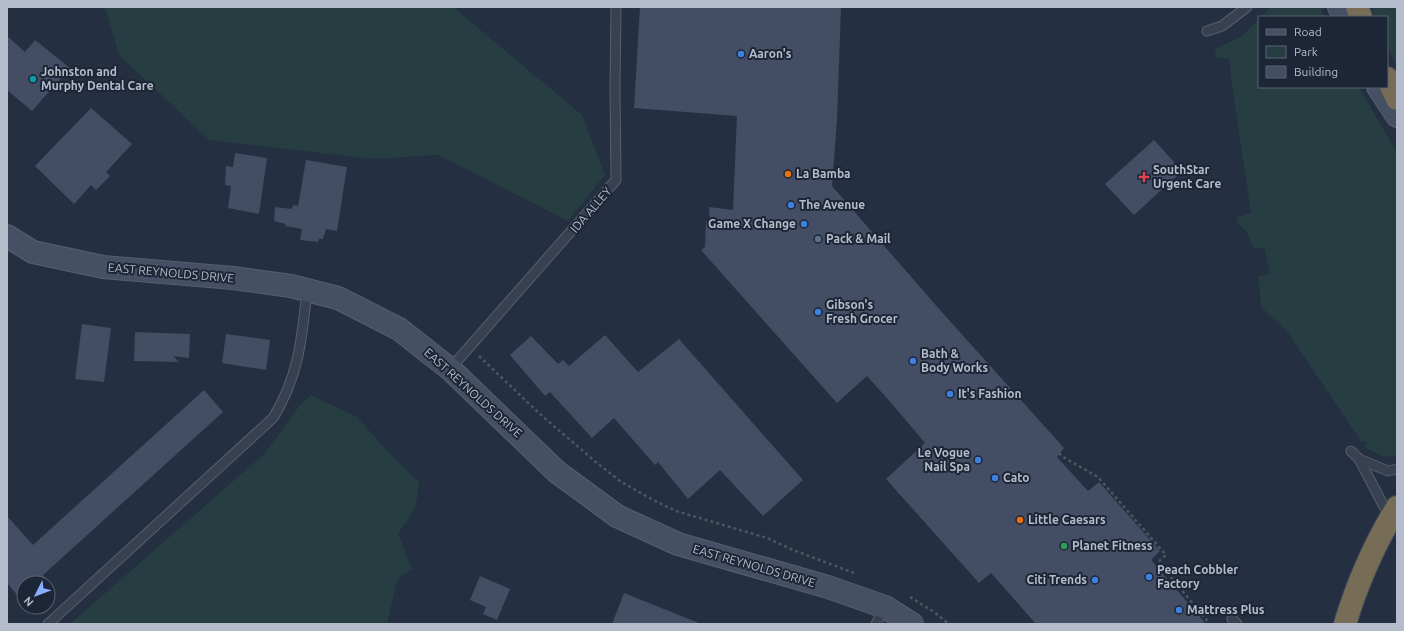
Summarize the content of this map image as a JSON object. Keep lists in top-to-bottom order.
{
  "streets": {
    "street": ["EAST REYNOLDS DRIVE"],
    "lane": ["IDA ALLEY"]
  },
  "crossings": [
    ["IDA ALLEY", "EAST REYNOLDS DRIVE"]
  ],
  "places": {
    "other": [
      "Aaron's",
      "Johnston and Murphy Dental Care",
      "La Bamba",
      "The Avenue",
      "Game X Change",
      "Pack & Mail",
      "Gibson's Fresh Grocer",
      "Bath & Body Works",
      "It's Fashion",
      "Le Vogue Nail Spa",
      "Cato",
      "Little Caesars",
      "Planet Fitness",
      "Peach Cobbler Factory",
      "Citi Trends",
      "Mattress Plus"
    ],
    "health": ["SouthStar Urgent Care"]
  },
  "legend": ["Road", "Park", "Building"],
  "north": "bottom left"
}
